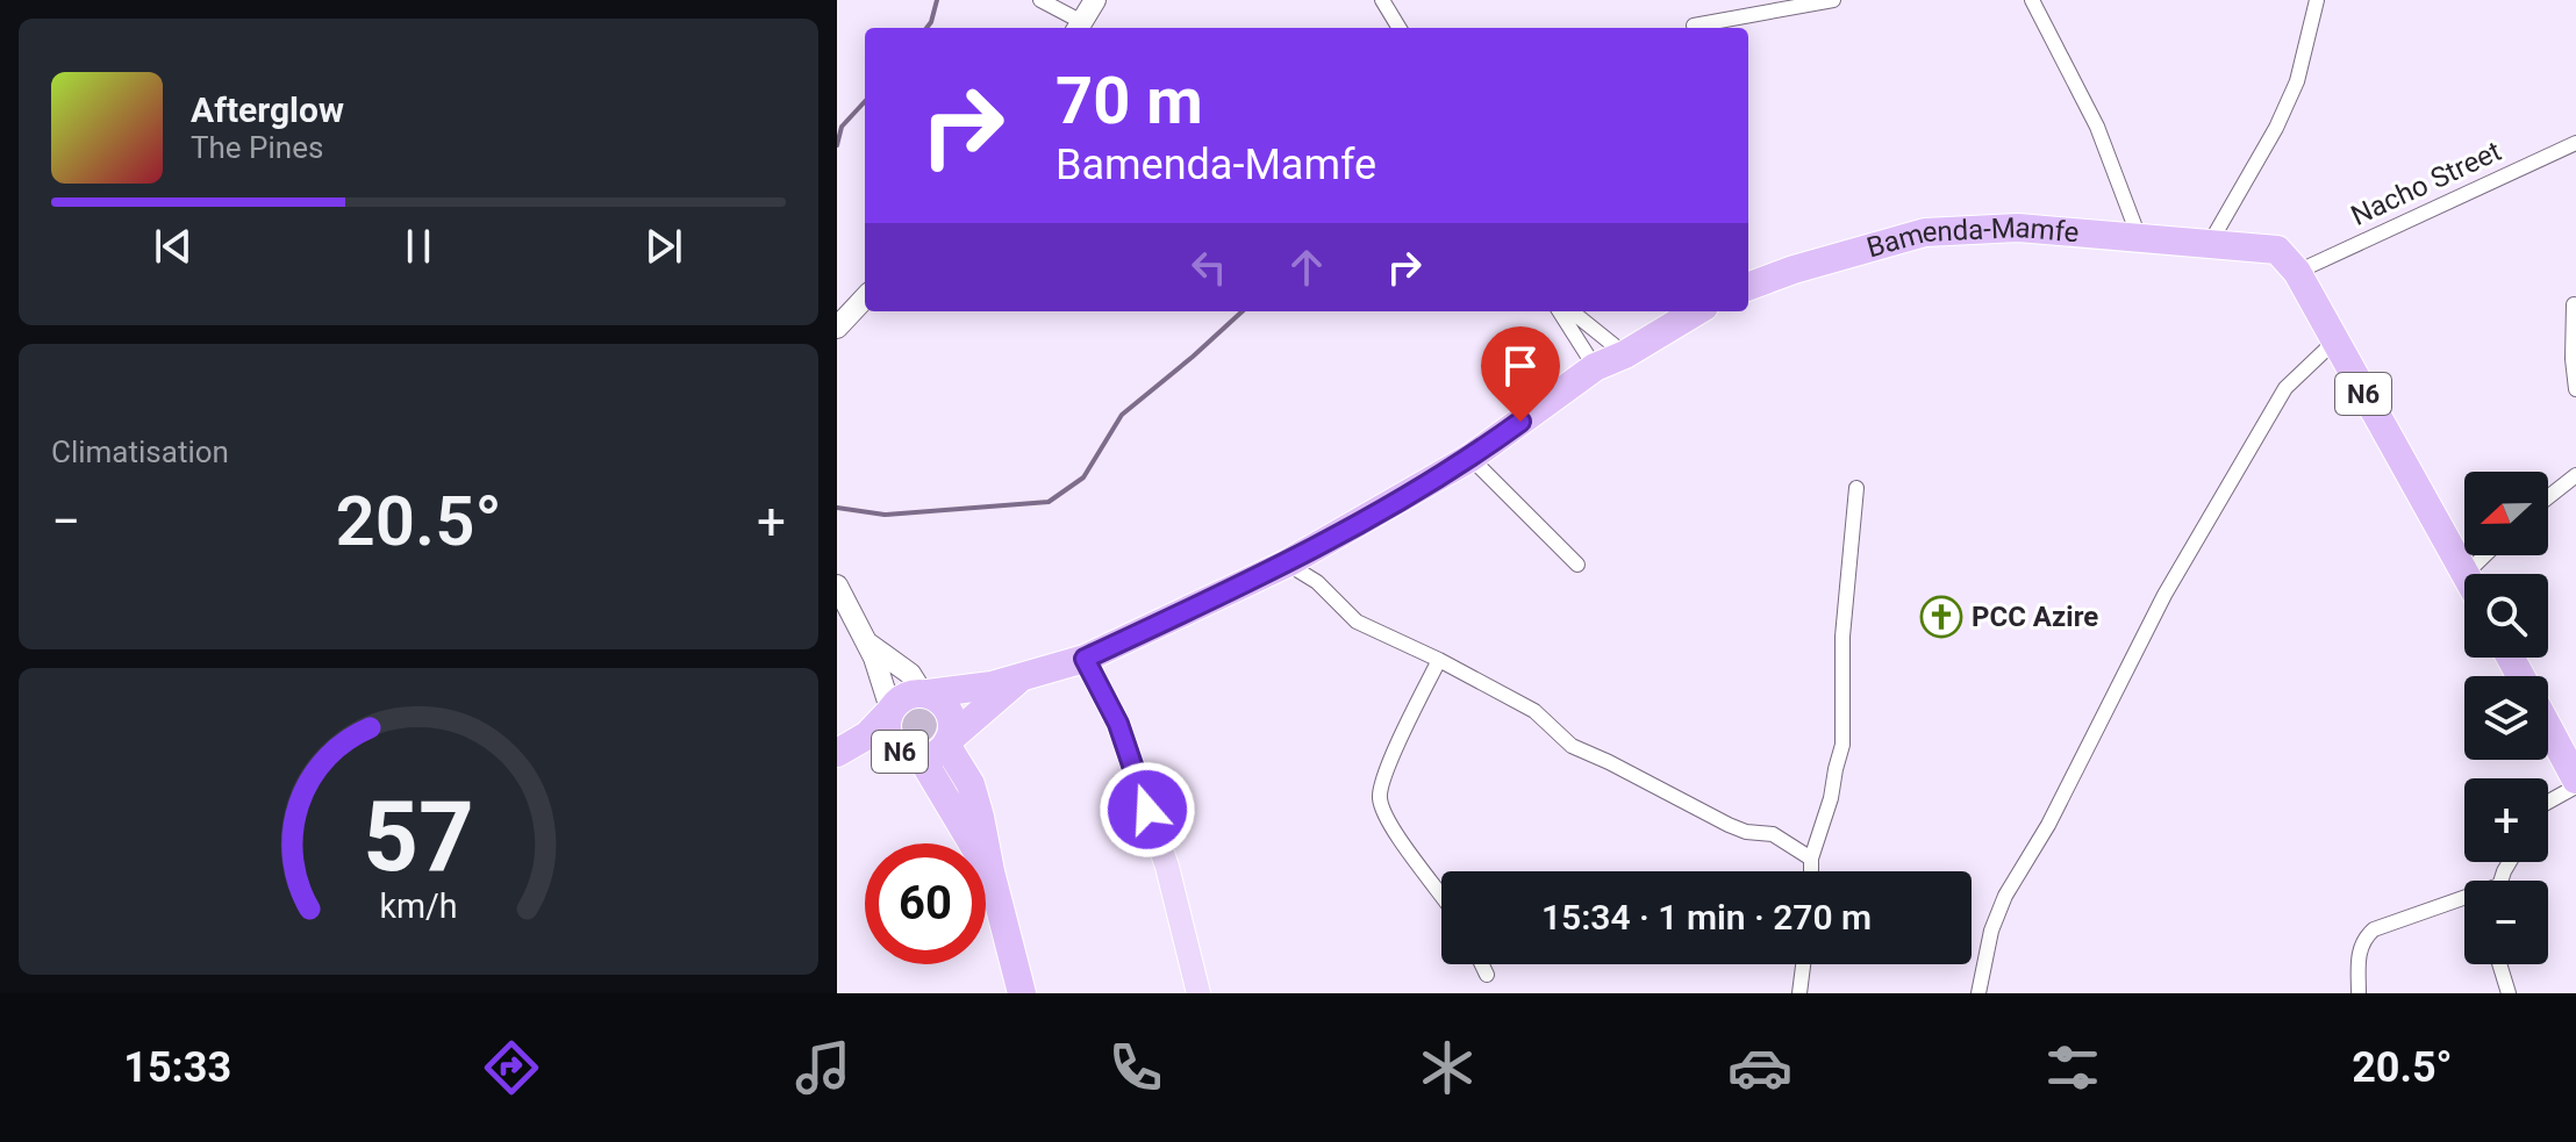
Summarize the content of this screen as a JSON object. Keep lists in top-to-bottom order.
{
  "streets": {
    "highway": ["Bamenda-Mamfe", "N6"],
    "street": ["Nacho Street"]
  },
  "crossings": [
    ["Nacho Street", "Bamenda-Mamfe"]
  ],
  "places": {
    "church": ["PCC Azire"]
  },
  "north": "left",
  "page": {
    "turn": ["70 m", "Bamenda-Mamfe"],
    "song": ["Afterglow", "The Pines"],
    "tile": "Climatisation",
    "map_buttons": ["+", "−"],
    "heat": ["−", "20.5°", "+"],
    "limit": "60",
    "trip": "15:34 · 1 min · 270 m",
    "tabs": ["15:33", "20.5°"],
    "gauge": ["57", "km/h"]
  }
}
